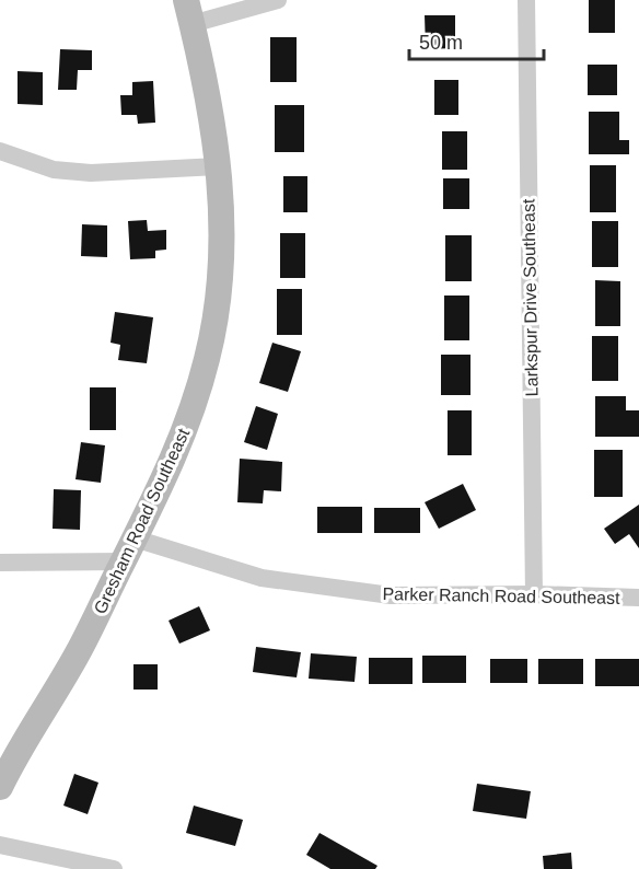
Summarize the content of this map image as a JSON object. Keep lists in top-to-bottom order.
{
  "streets": {
    "street": ["Larkspur Drive Southeast", "Gresham Road Southeast", "Parker Ranch Road Southeast"]
  },
  "crossings": [
    ["Larkspur Drive Southeast", "Parker Ranch Road Southeast"],
    ["Gresham Road Southeast", "Parker Ranch Road Southeast"]
  ],
  "scale_bar": "50 m"
}
